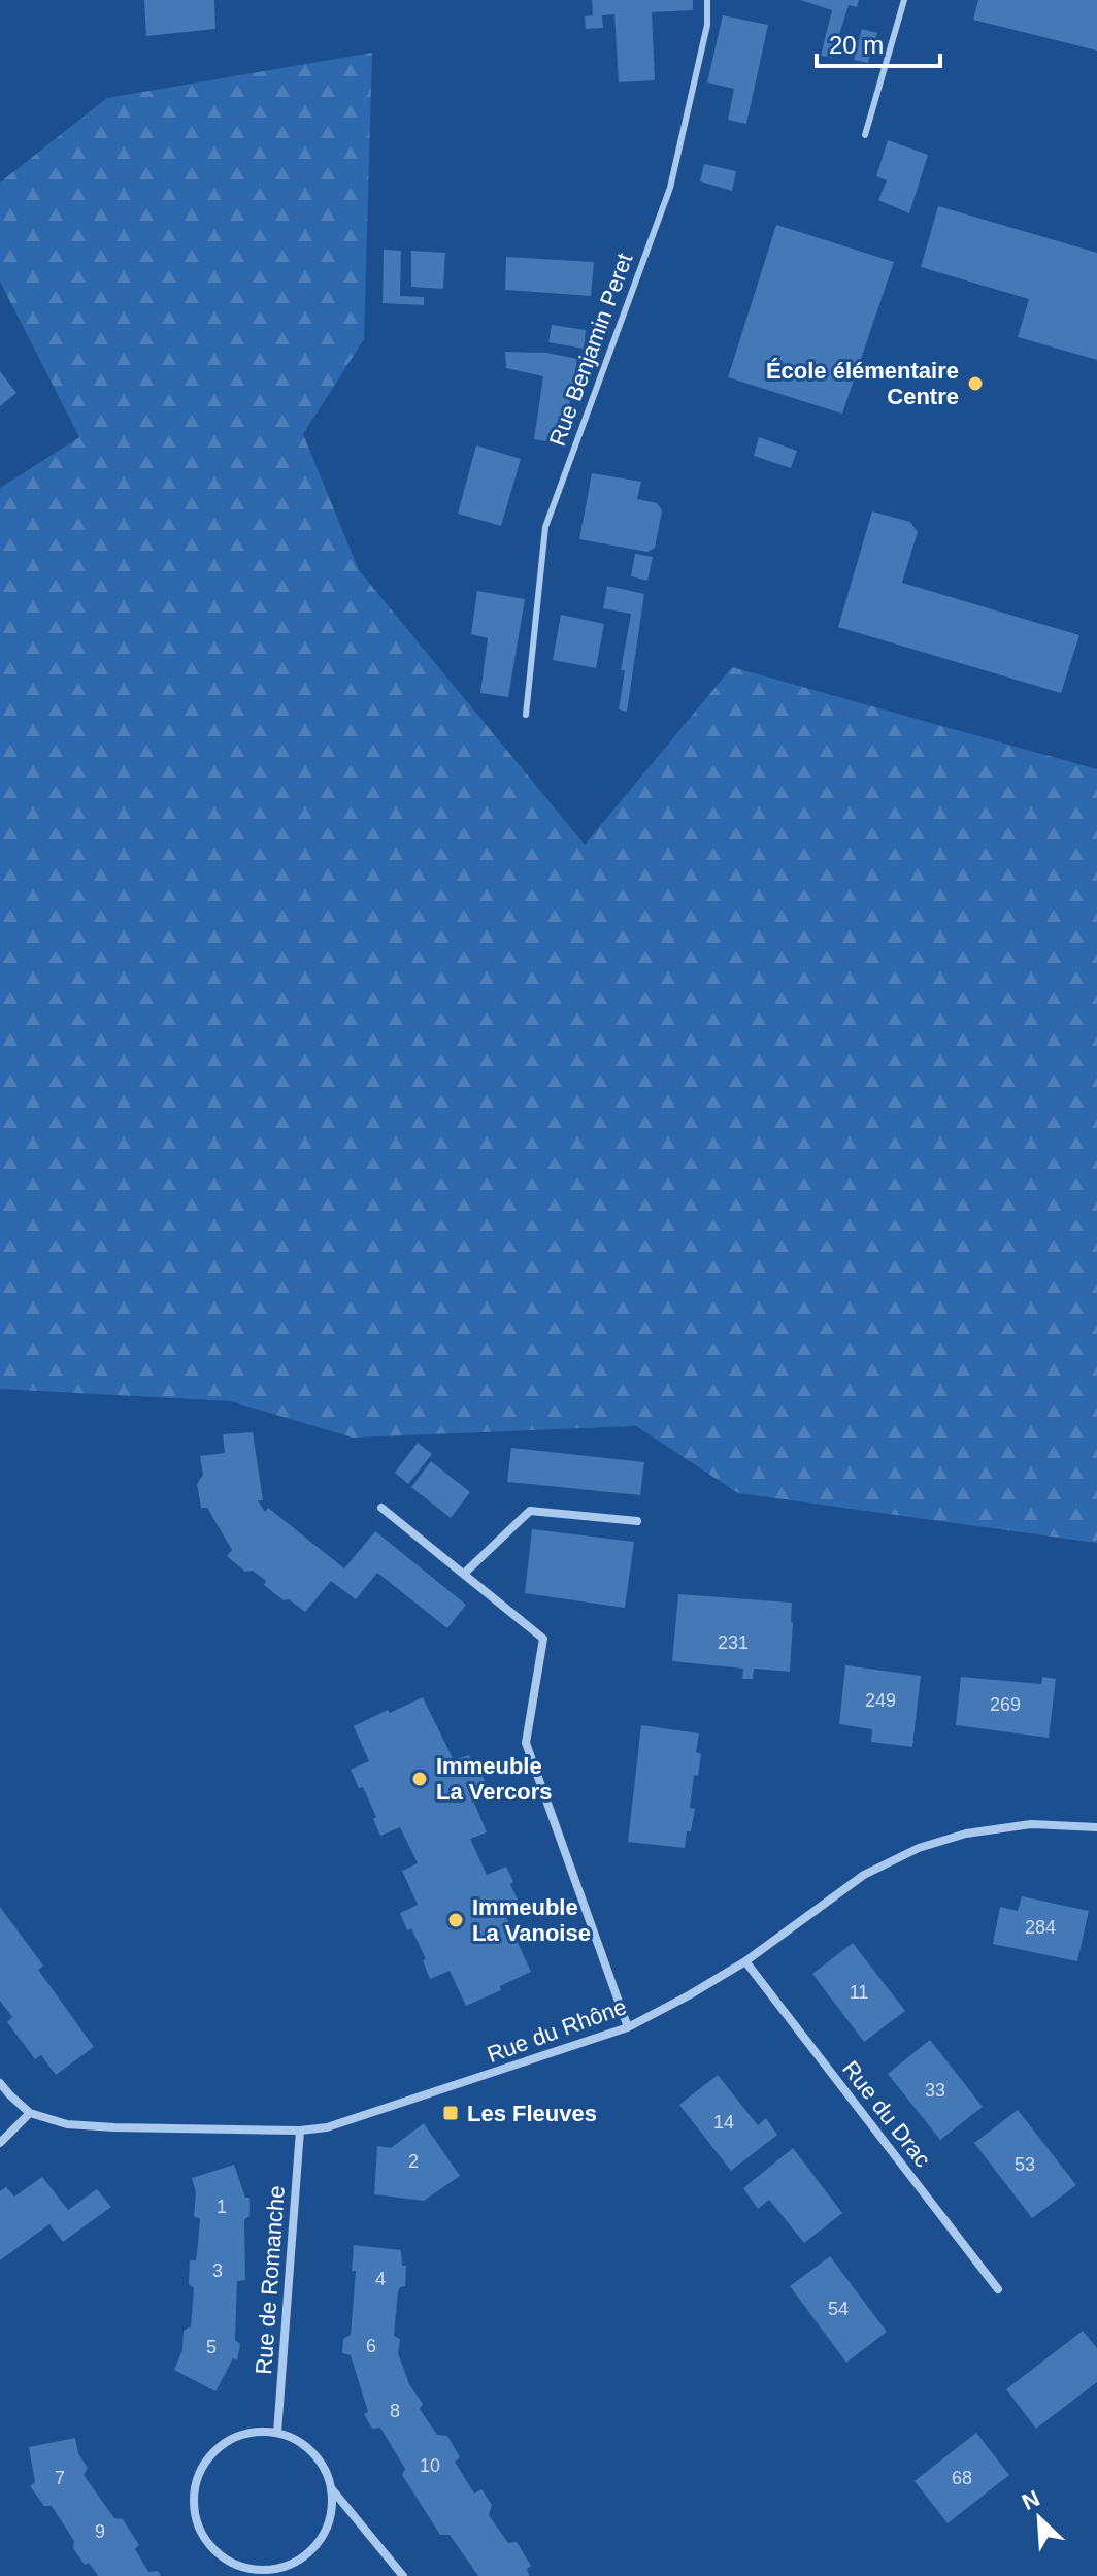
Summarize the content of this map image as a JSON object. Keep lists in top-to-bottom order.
{
  "streets": {
    "street": ["Rue du Rhône", "Rue du Drac", "Rue de Romanche"],
    "lane": ["Rue Benjamin Peret"]
  },
  "crossings": [
    ["Rue du Rhône", "Rue du Drac"],
    ["Rue du Rhône", "Rue de Romanche"]
  ],
  "places": {
    "other": ["École élémentaire Centre", "Immeuble La Vercors", "Immeuble La Vanoise"],
    "transit": ["Les Fleuves"]
  },
  "house_numbers": [
    "231",
    "249",
    "269",
    "284",
    "11",
    "33",
    "14",
    "2",
    "53",
    "1",
    "3",
    "4",
    "54",
    "6",
    "5",
    "8",
    "10",
    "7",
    "68",
    "9"
  ],
  "scale_bar": "20 m",
  "north": "top left"
}
